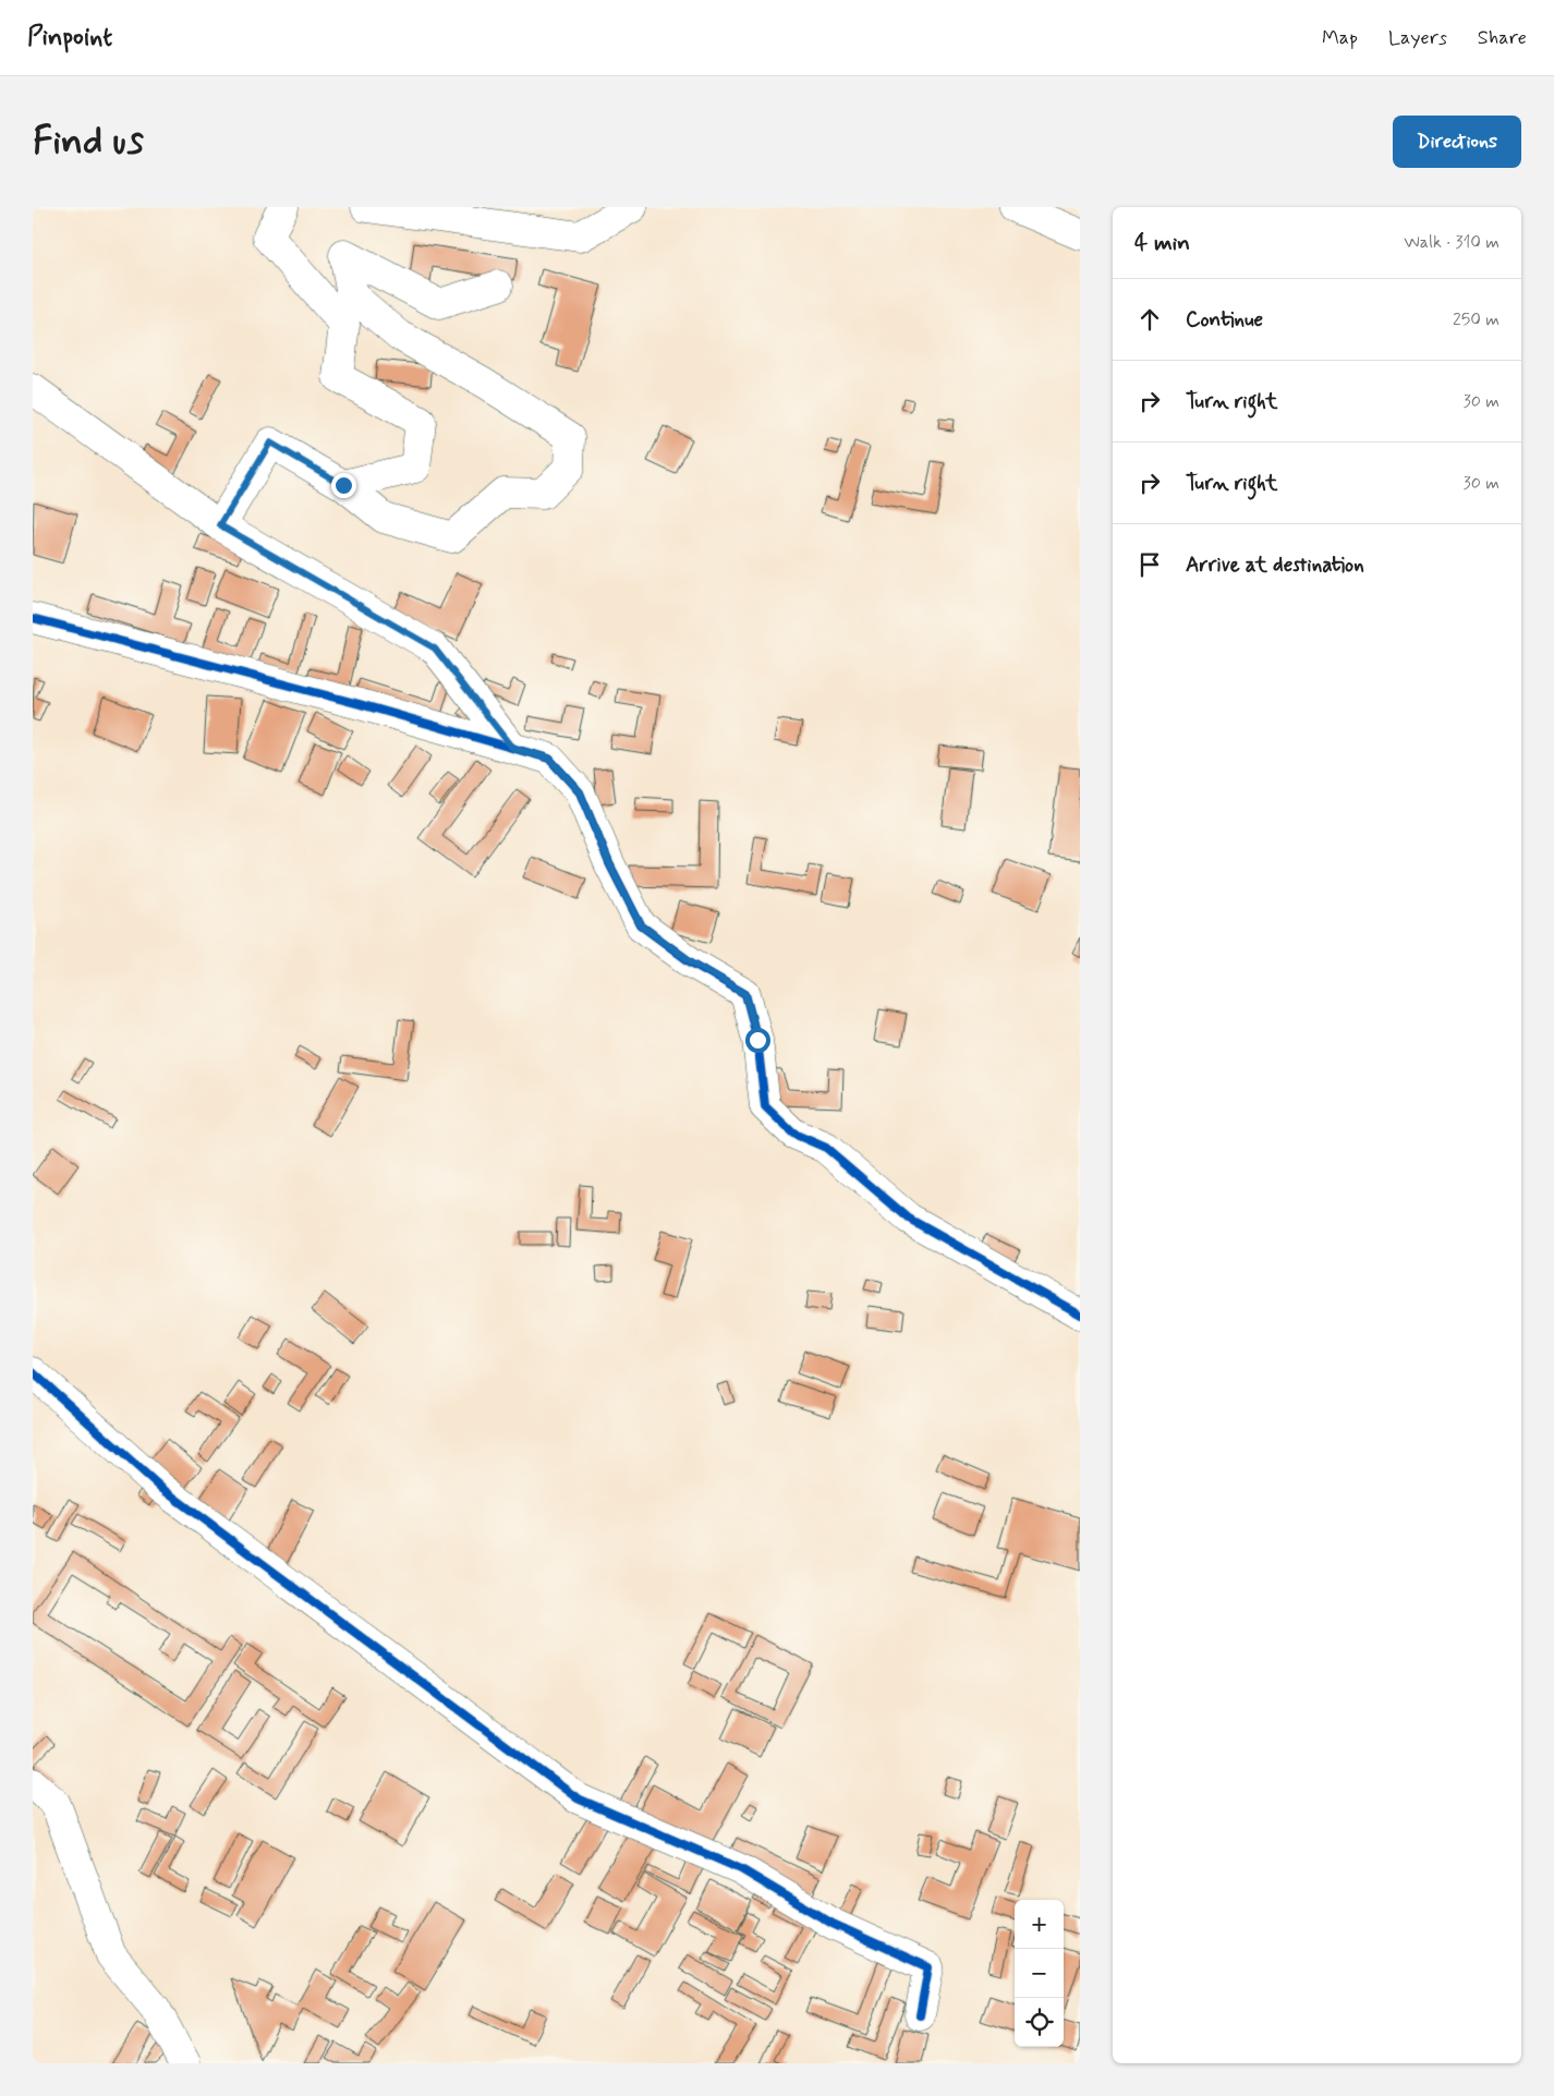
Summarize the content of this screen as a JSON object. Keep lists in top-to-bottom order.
{
  "page": {
    "header": "Pinpoint",
    "nav": ["Map", "Layers", "Share"],
    "buttons": "Directions",
    "title": "Find us",
    "heading": ["4 min", "Walk · 310 m"],
    "list": [
      ["Continue", "250 m"],
      ["Turn right", "30 m"],
      ["Turn right", "30 m"],
      "Arrive at destination"
    ],
    "map_buttons": ["+", "−"]
  }
}
